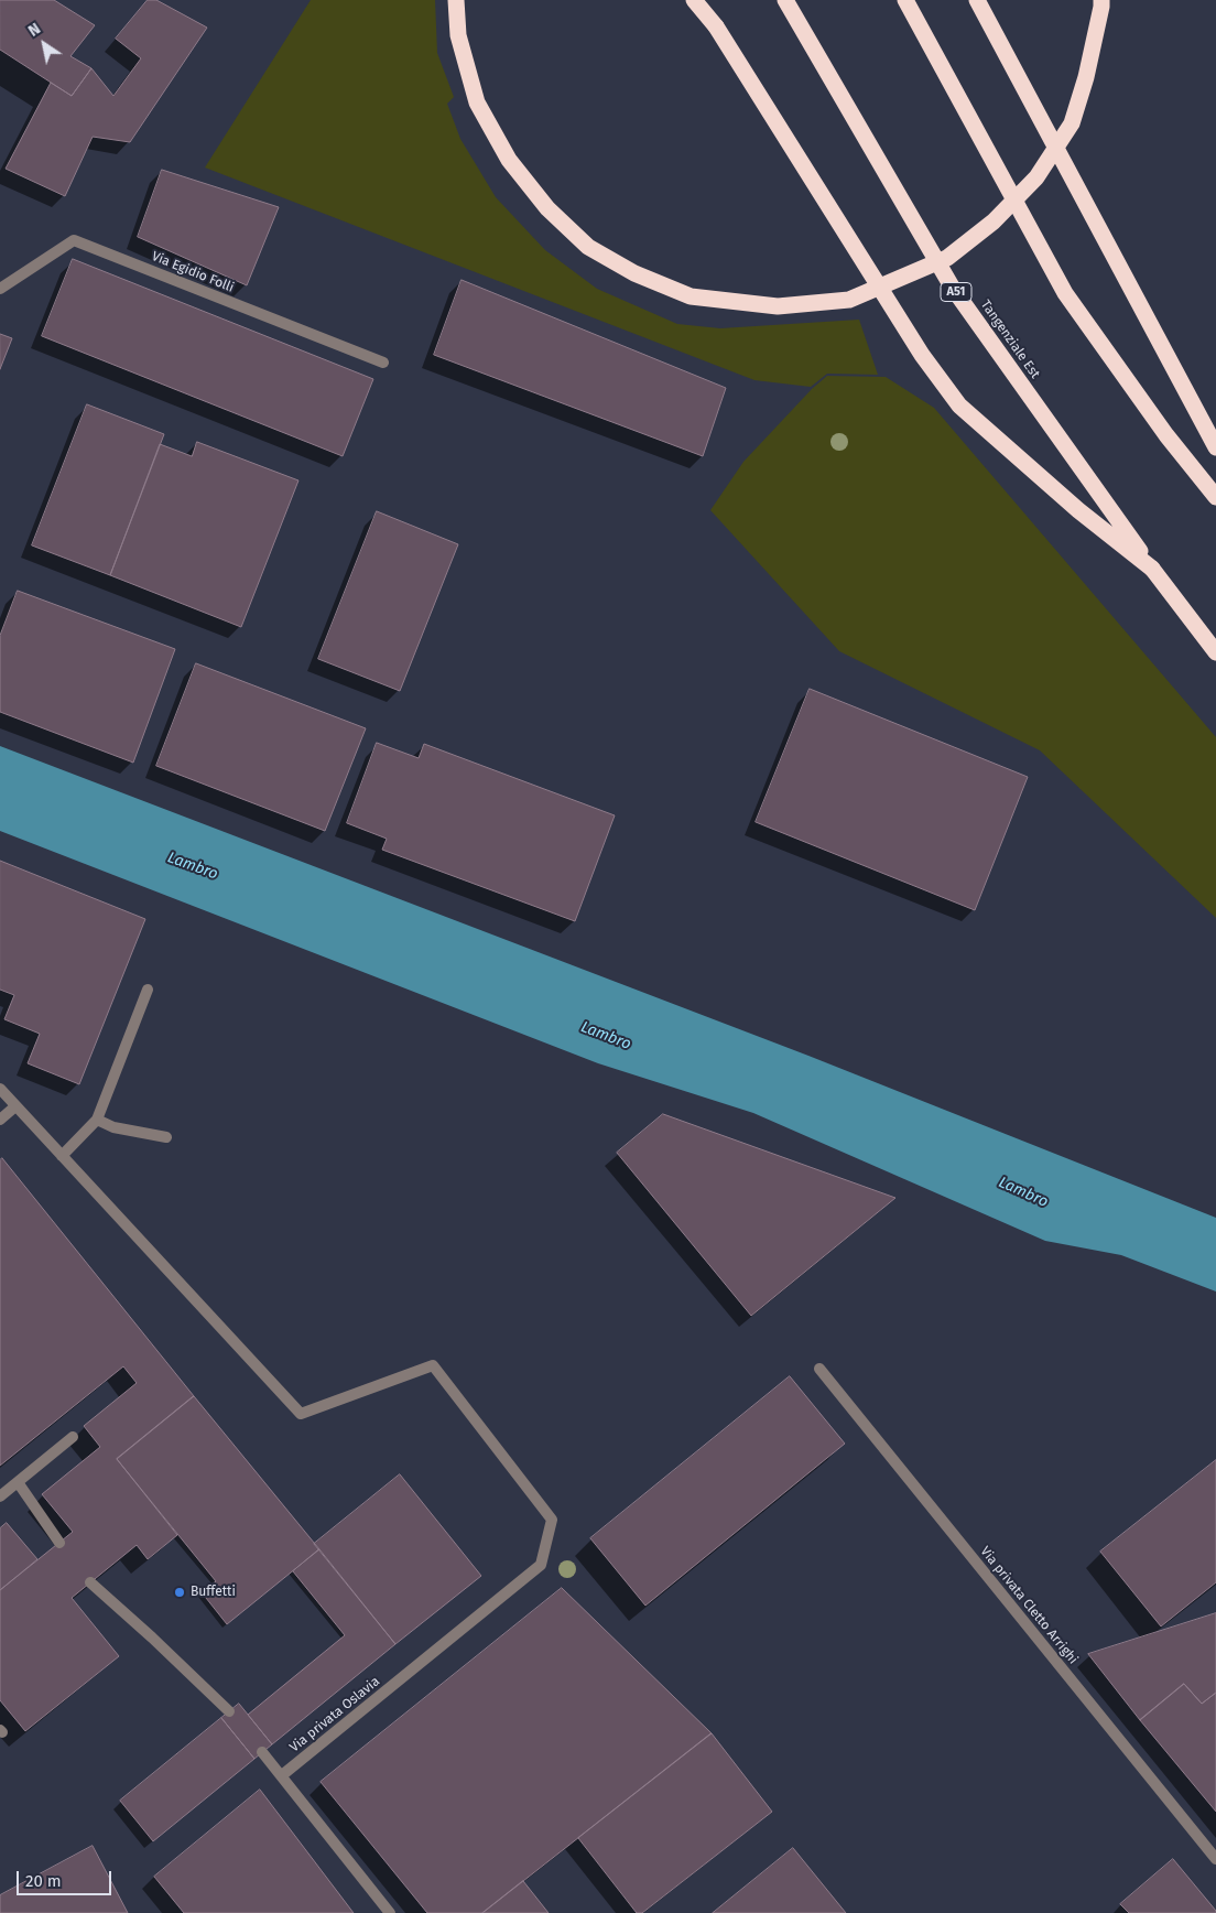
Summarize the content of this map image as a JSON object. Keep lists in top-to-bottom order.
{
  "streets": {
    "highway": ["A51", "Tangenziale Est"],
    "lane": ["Via Egidio Folli", "Via privata Cletto Arrighi", "Via privata Oslavia"]
  },
  "water": ["Lambro"],
  "places": ["Buffetti"],
  "scale_bar": "20 m",
  "north": "top left"
}
